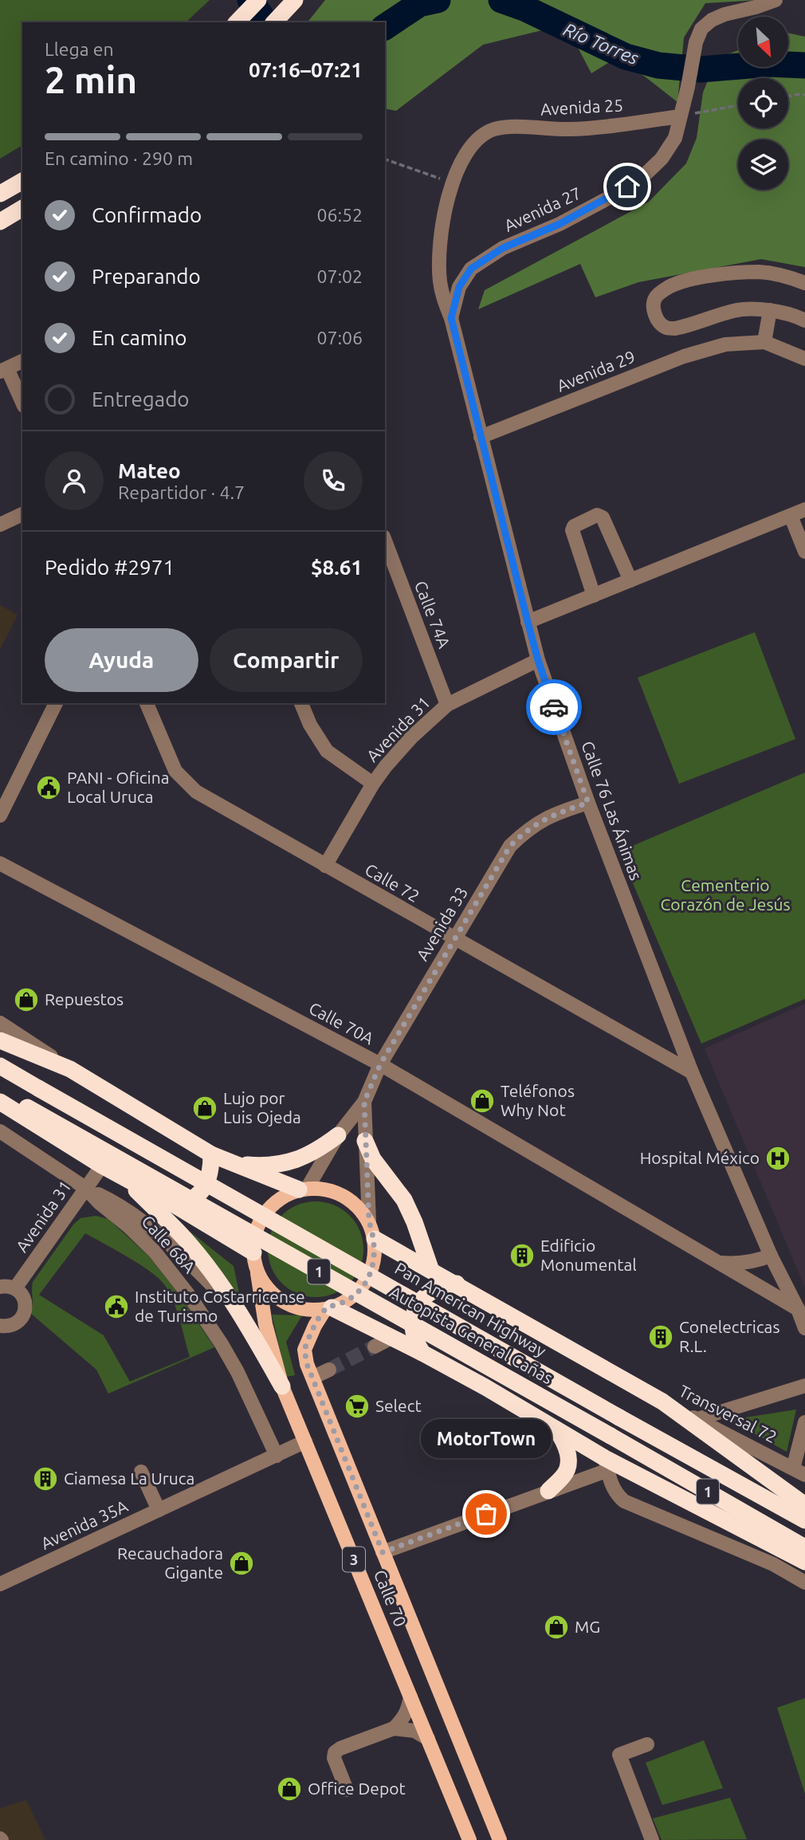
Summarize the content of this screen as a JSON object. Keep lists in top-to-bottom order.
{
  "streets": {
    "highway": ["1", "Pan American Highway", "Autopista General Cañas"],
    "main road": ["3", "Calle 70"],
    "street": [
      "Avenida 25",
      "Avenida 27",
      "Avenida 29",
      "Calle 74A",
      "Avenida 31",
      "Calle 76 Las Ánimas",
      "Calle 72",
      "Avenida 33",
      "Calle 70A",
      "Calle 68A",
      "Transversal 72",
      "Avenida 35A"
    ]
  },
  "crossings": [
    ["Avenida 25", "Avenida 27"],
    ["Avenida 25", "Calle 76 Las Ánimas"],
    ["Avenida 27", "Calle 76 Las Ánimas"],
    ["Avenida 29", "Calle 76 Las Ánimas"],
    ["Calle 74A", "Avenida 31"],
    ["Avenida 31", "Calle 76 Las Ánimas"],
    ["Avenida 31", "Calle 72"],
    ["Avenida 31", "Calle 68A"],
    ["Calle 76 Las Ánimas", "Calle 72"],
    ["Calle 76 Las Ánimas", "Avenida 33"],
    ["Calle 76 Las Ánimas", "Calle 70A"],
    ["Calle 72", "Avenida 33"],
    ["Avenida 33", "Calle 70A"],
    ["Avenida 33", "3"],
    ["Avenida 33", "Calle 70"],
    ["Calle 68A", "Avenida 35A"],
    ["Avenida 35A", "Calle 70"],
    ["3", "Calle 70"]
  ],
  "water": ["Río Torres"],
  "parks": ["Cementerio Corazón de Jesús"],
  "places": {
    "public building": ["PANI - Oficina Local Uruca", "Instituto Costarricense de Turismo"],
    "shop": [
      "Repuestos",
      "Teléfonos Why Not",
      "Lujo por Luis Ojeda",
      "Recauchadora Gigante",
      "MG",
      "Office Depot"
    ],
    "hospital": ["Hospital México"],
    "building": ["Edificio Monumental", "Conelectricas R.L.", "Ciamesa La Uruca"],
    "supermarket": ["Select"],
    "other": ["MotorTown"]
  },
  "north": "bottom right",
  "page": {
    "heading": ["2 min", "Llega en", "07:16–07:21"],
    "panel": [
      "Mateo",
      "Repartidor · 4.7",
      "Pedido #2971",
      "$8.61"
    ],
    "bar": "En camino · 290 m",
    "list": [
      ["Confirmado", "06:52"],
      ["Preparando", "07:02"],
      ["En camino", "07:06"],
      "Entregado"
    ],
    "buttons": ["Ayuda", "Compartir"],
    "bubble": "MotorTown"
  }
}
